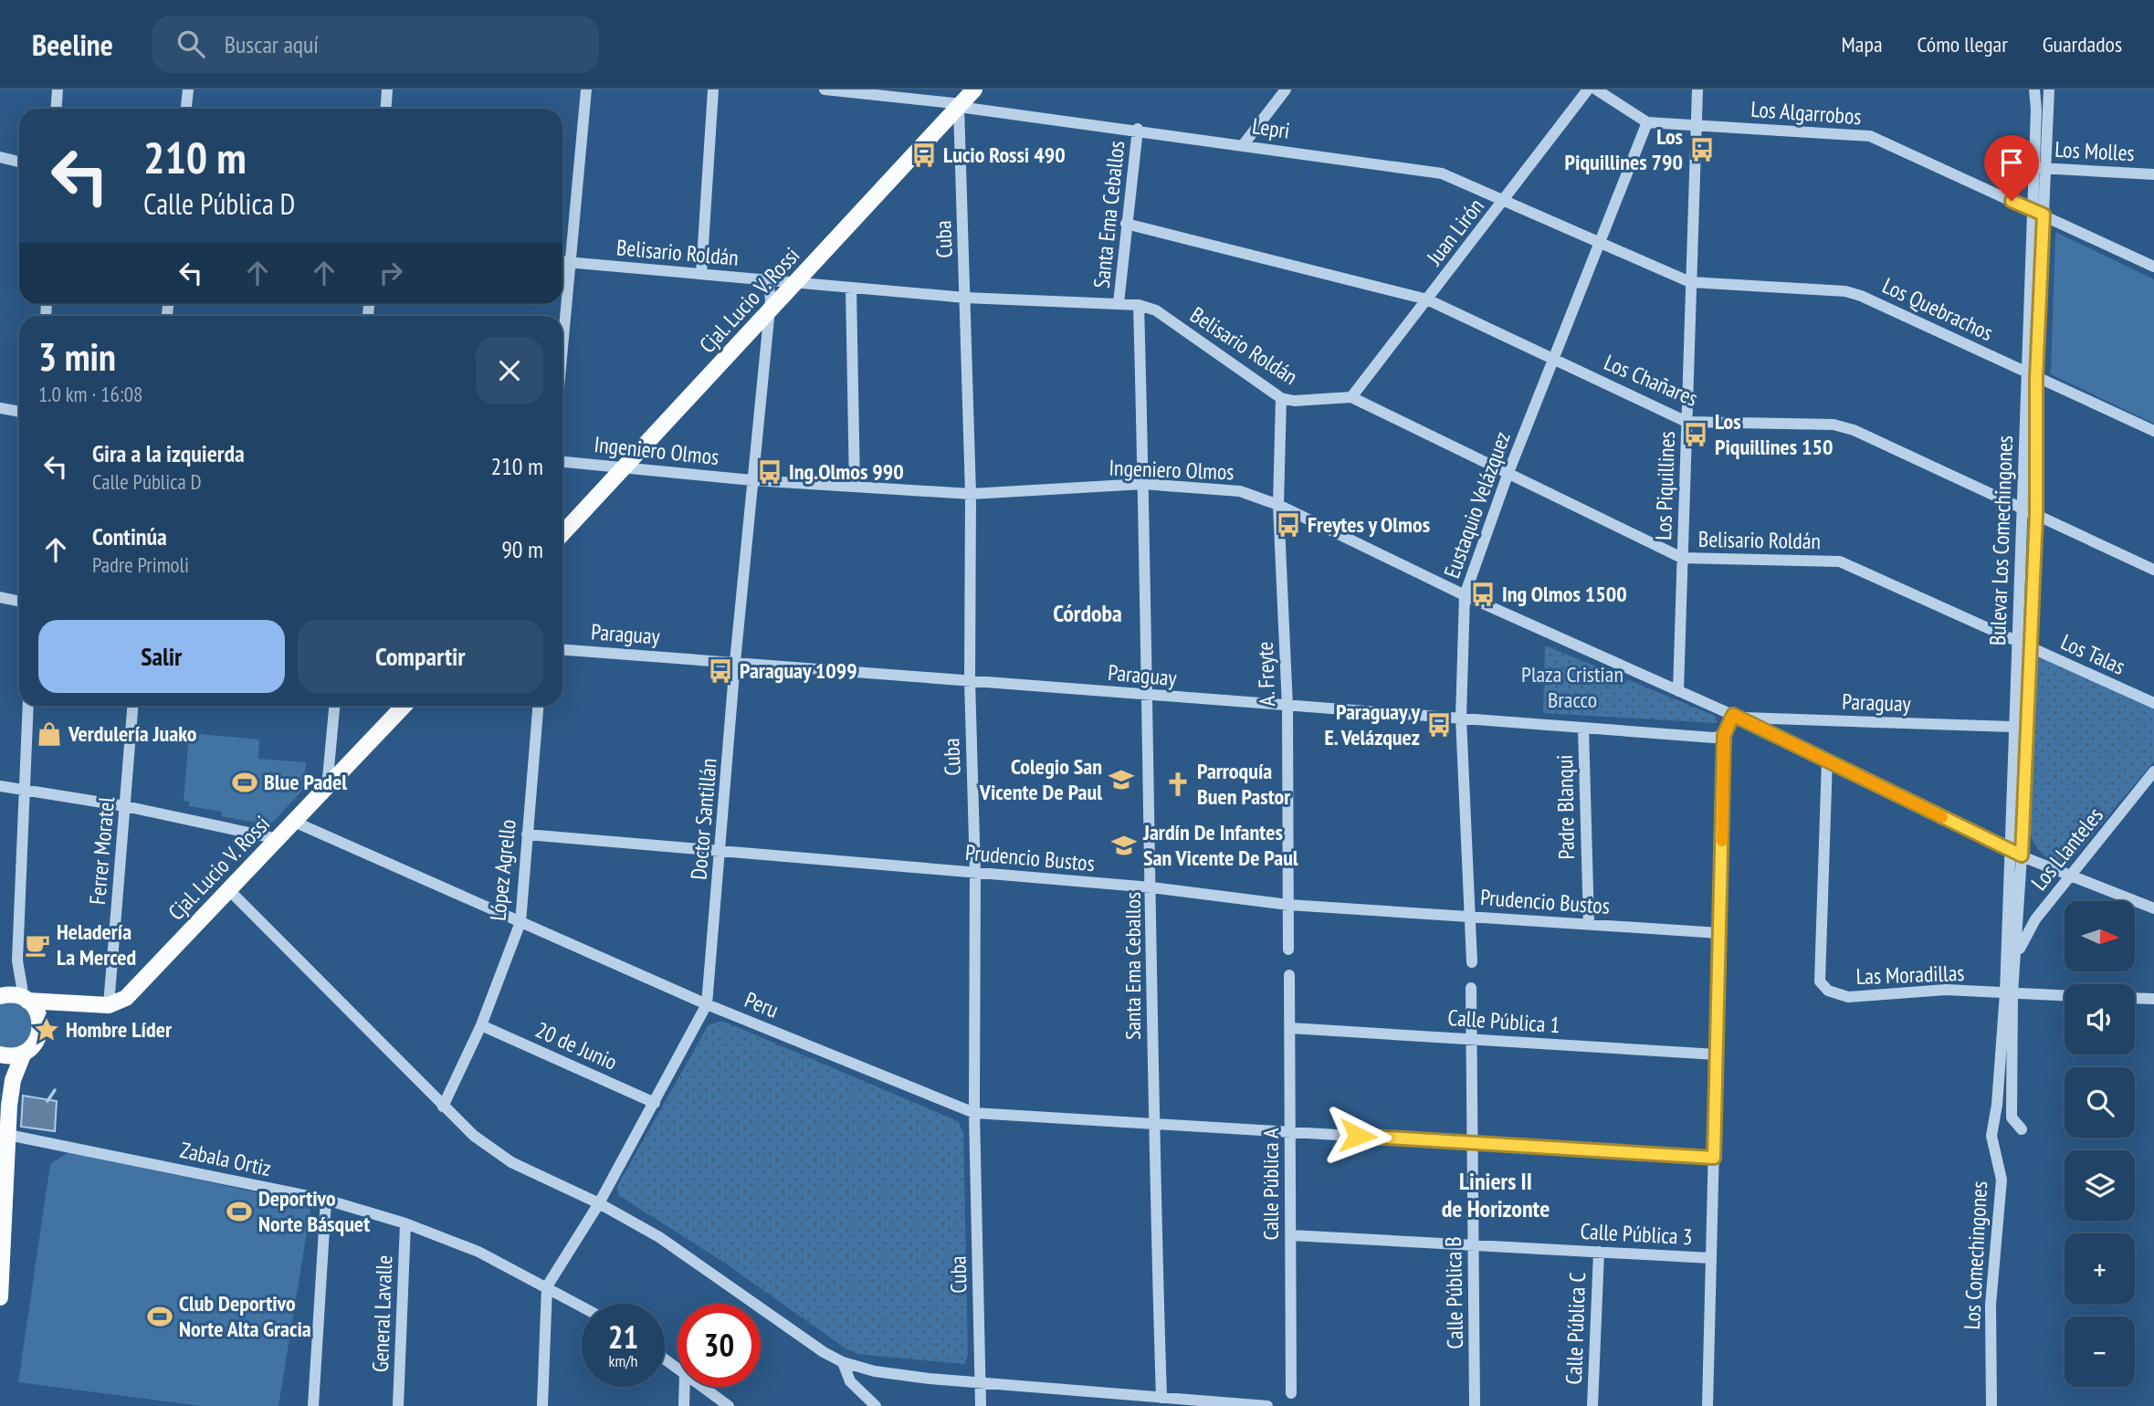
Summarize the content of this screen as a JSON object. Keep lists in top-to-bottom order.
{
  "streets": {
    "main road": ["Cjal. Lucio V. Rossi"],
    "street": [
      "Los Algarrobos",
      "Lepri",
      "Los Molles",
      "Santa Ema Ceballos",
      "Juan Lirón",
      "Cuba",
      "Belisario Roldán",
      "Los Quebrachos",
      "Los Chañares",
      "Ingeniero Olmos",
      "Los Piquillines",
      "Eustaquio Velázquez",
      "Bulevar Los Comechingones",
      "Paraguay",
      "Los Talas",
      "A. Freyte",
      "Padre Blanqui",
      "Doctor Santillán",
      "Los Llanteles",
      "Ferrer Moratel",
      "Prudencio Bustos",
      "López Agrello",
      "Las Moradillas",
      "Peru",
      "Calle Pública 1",
      "20 de Junio",
      "Zabala Ortiz",
      "Calle Pública A",
      "Calle Pública 3",
      "Los Comechingones",
      "Calle Pública B",
      "General Lavalle",
      "Calle Pública C"
    ]
  },
  "crossings": [
    ["Los Algarrobos", "Los Piquillines"],
    ["Los Algarrobos", "Eustaquio Velázquez"],
    ["Los Algarrobos", "Bulevar Los Comechingones"],
    ["Lepri", "Santa Ema Ceballos"],
    ["Lepri", "Juan Lirón"],
    ["Lepri", "Cuba"],
    ["Lepri", "Cjal. Lucio V. Rossi"],
    ["Lepri", "Los Quebrachos"],
    ["Lepri", "Los Piquillines"],
    ["Lepri", "Eustaquio Velázquez"],
    ["Los Molles", "Bulevar Los Comechingones"],
    ["Santa Ema Ceballos", "Belisario Roldán"],
    ["Santa Ema Ceballos", "Los Chañares"],
    ["Santa Ema Ceballos", "Ingeniero Olmos"],
    ["Santa Ema Ceballos", "Paraguay"],
    ["Santa Ema Ceballos", "Prudencio Bustos"],
    ["Santa Ema Ceballos", "Peru"],
    ["Juan Lirón", "Belisario Roldán"],
    ["Juan Lirón", "Los Chañares"],
    ["Cuba", "Belisario Roldán"],
    ["Cuba", "Cjal. Lucio V. Rossi"],
    ["Cuba", "Ingeniero Olmos"],
    ["Cuba", "Paraguay"],
    ["Cuba", "Prudencio Bustos"],
    ["Cuba", "Peru"],
    ["Belisario Roldán", "Cjal. Lucio V. Rossi"],
    ["Belisario Roldán", "Los Piquillines"],
    ["Belisario Roldán", "Eustaquio Velázquez"],
    ["Belisario Roldán", "Bulevar Los Comechingones"],
    ["Belisario Roldán", "Los Talas"],
    ["Belisario Roldán", "A. Freyte"],
    ["Belisario Roldán", "Doctor Santillán"],
    ["Cjal. Lucio V. Rossi", "Ingeniero Olmos"],
    ["Cjal. Lucio V. Rossi", "Doctor Santillán"],
    ["Cjal. Lucio V. Rossi", "Ferrer Moratel"],
    ["Cjal. Lucio V. Rossi", "Peru"],
    ["Los Quebrachos", "Los Piquillines"],
    ["Los Quebrachos", "Bulevar Los Comechingones"],
    ["Los Chañares", "Los Piquillines"],
    ["Los Chañares", "Eustaquio Velázquez"],
    ["Los Chañares", "Bulevar Los Comechingones"],
    ["Ingeniero Olmos", "Los Piquillines"],
    ["Ingeniero Olmos", "Eustaquio Velázquez"],
    ["Ingeniero Olmos", "Bulevar Los Comechingones"],
    ["Ingeniero Olmos", "Paraguay"],
    ["Ingeniero Olmos", "A. Freyte"],
    ["Ingeniero Olmos", "Doctor Santillán"],
    ["Ingeniero Olmos", "Los Llanteles"],
    ["Ingeniero Olmos", "Las Moradillas"],
    ["Ingeniero Olmos", "Los Comechingones"],
    ["Eustaquio Velázquez", "Paraguay"],
    ["Eustaquio Velázquez", "Prudencio Bustos"],
    ["Bulevar Los Comechingones", "Paraguay"],
    ["Bulevar Los Comechingones", "Los Talas"],
    ["Bulevar Los Comechingones", "Las Moradillas"],
    ["Bulevar Los Comechingones", "Los Comechingones"],
    ["Paraguay", "A. Freyte"],
    ["Paraguay", "Padre Blanqui"],
    ["Paraguay", "Doctor Santillán"],
    ["A. Freyte", "Prudencio Bustos"],
    ["Padre Blanqui", "Prudencio Bustos"],
    ["Doctor Santillán", "Prudencio Bustos"],
    ["Doctor Santillán", "Peru"],
    ["Doctor Santillán", "20 de Junio"],
    ["Doctor Santillán", "Zabala Ortiz"],
    ["Los Llanteles", "Los Comechingones"],
    ["Prudencio Bustos", "López Agrello"],
    ["López Agrello", "Peru"],
    ["López Agrello", "20 de Junio"],
    ["Las Moradillas", "Los Comechingones"],
    ["Peru", "Calle Pública A"],
    ["Peru", "Calle Pública B"],
    ["Calle Pública 1", "Calle Pública A"],
    ["Calle Pública 1", "Calle Pública B"],
    ["Zabala Ortiz", "General Lavalle"],
    ["Calle Pública A", "Calle Pública 3"],
    ["Calle Pública 3", "Calle Pública B"],
    ["Calle Pública 3", "Calle Pública C"]
  ],
  "districts": ["Córdoba", "Liniers II de Horizonte"],
  "parks": ["Plaza Cristian Bracco"],
  "places": {
    "bus stop": [
      "Los Piquillines 790",
      "Lucio Rossi 490",
      "Los Piquillines 150",
      "Ing.Olmos 990",
      "Freytes y Olmos",
      "Ing Olmos 1500",
      "Paraguay 1099",
      "Paraguay y E. Velázquez"
    ],
    "shop": ["Verdulería Juako"],
    "school or university": ["Colegio San Vicente De Paul", "Jardín De Infantes San Vicente De Paul"],
    "sports": ["Blue Padel", "Deportivo Norte Básquet", "Club Deportivo Norte Alta Gracia"],
    "church": ["Parroquía Buen Pastor"],
    "cafe": ["Heladería La Merced"],
    "place": ["Hombre Líder"]
  },
  "north": "right",
  "page": {
    "header": "Beeline",
    "search": "Buscar aquí",
    "nav": ["Mapa", "Cómo llegar", "Guardados"],
    "turn": ["210 m", "Calle Pública D"],
    "heading": ["3 min", "1.0 km · 16:08"],
    "list": [
      {
        "name": "Gira a la izquierda",
        "note": "Calle Pública D",
        "value": "210 m"
      },
      {
        "name": "Continúa",
        "note": "Padre Primoli",
        "value": "90 m"
      }
    ],
    "buttons": ["Salir", "Compartir"],
    "map_buttons": ["+", "−"],
    "speed": "21 km/h",
    "limit": "30"
  }
}
